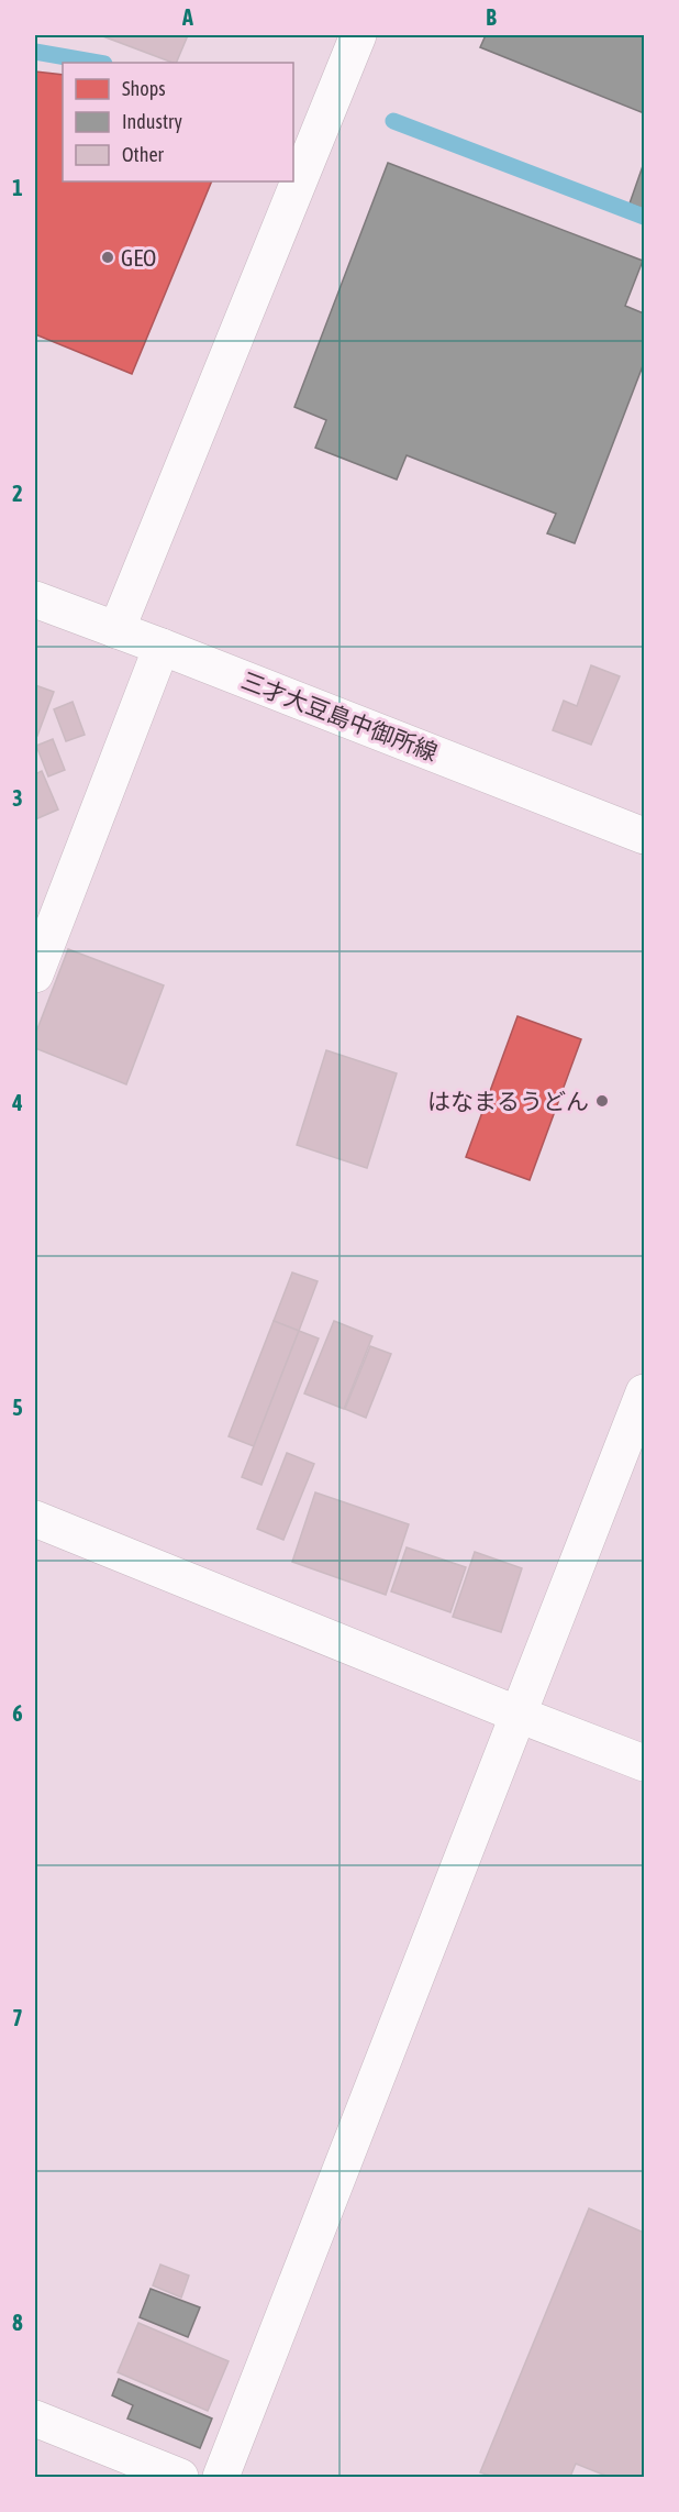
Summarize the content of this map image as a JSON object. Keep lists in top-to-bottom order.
{
  "streets": {
    "street": ["三才大豆島中御所線"]
  },
  "places": ["GEO", "はなまるうどん"],
  "legend": ["Shops", "Industry", "Other"],
  "grid": {
    "columns": ["A", "B"],
    "rows": [
      "1",
      "2",
      "3",
      "4",
      "5",
      "6",
      "7",
      "8"
    ]
  }
}
